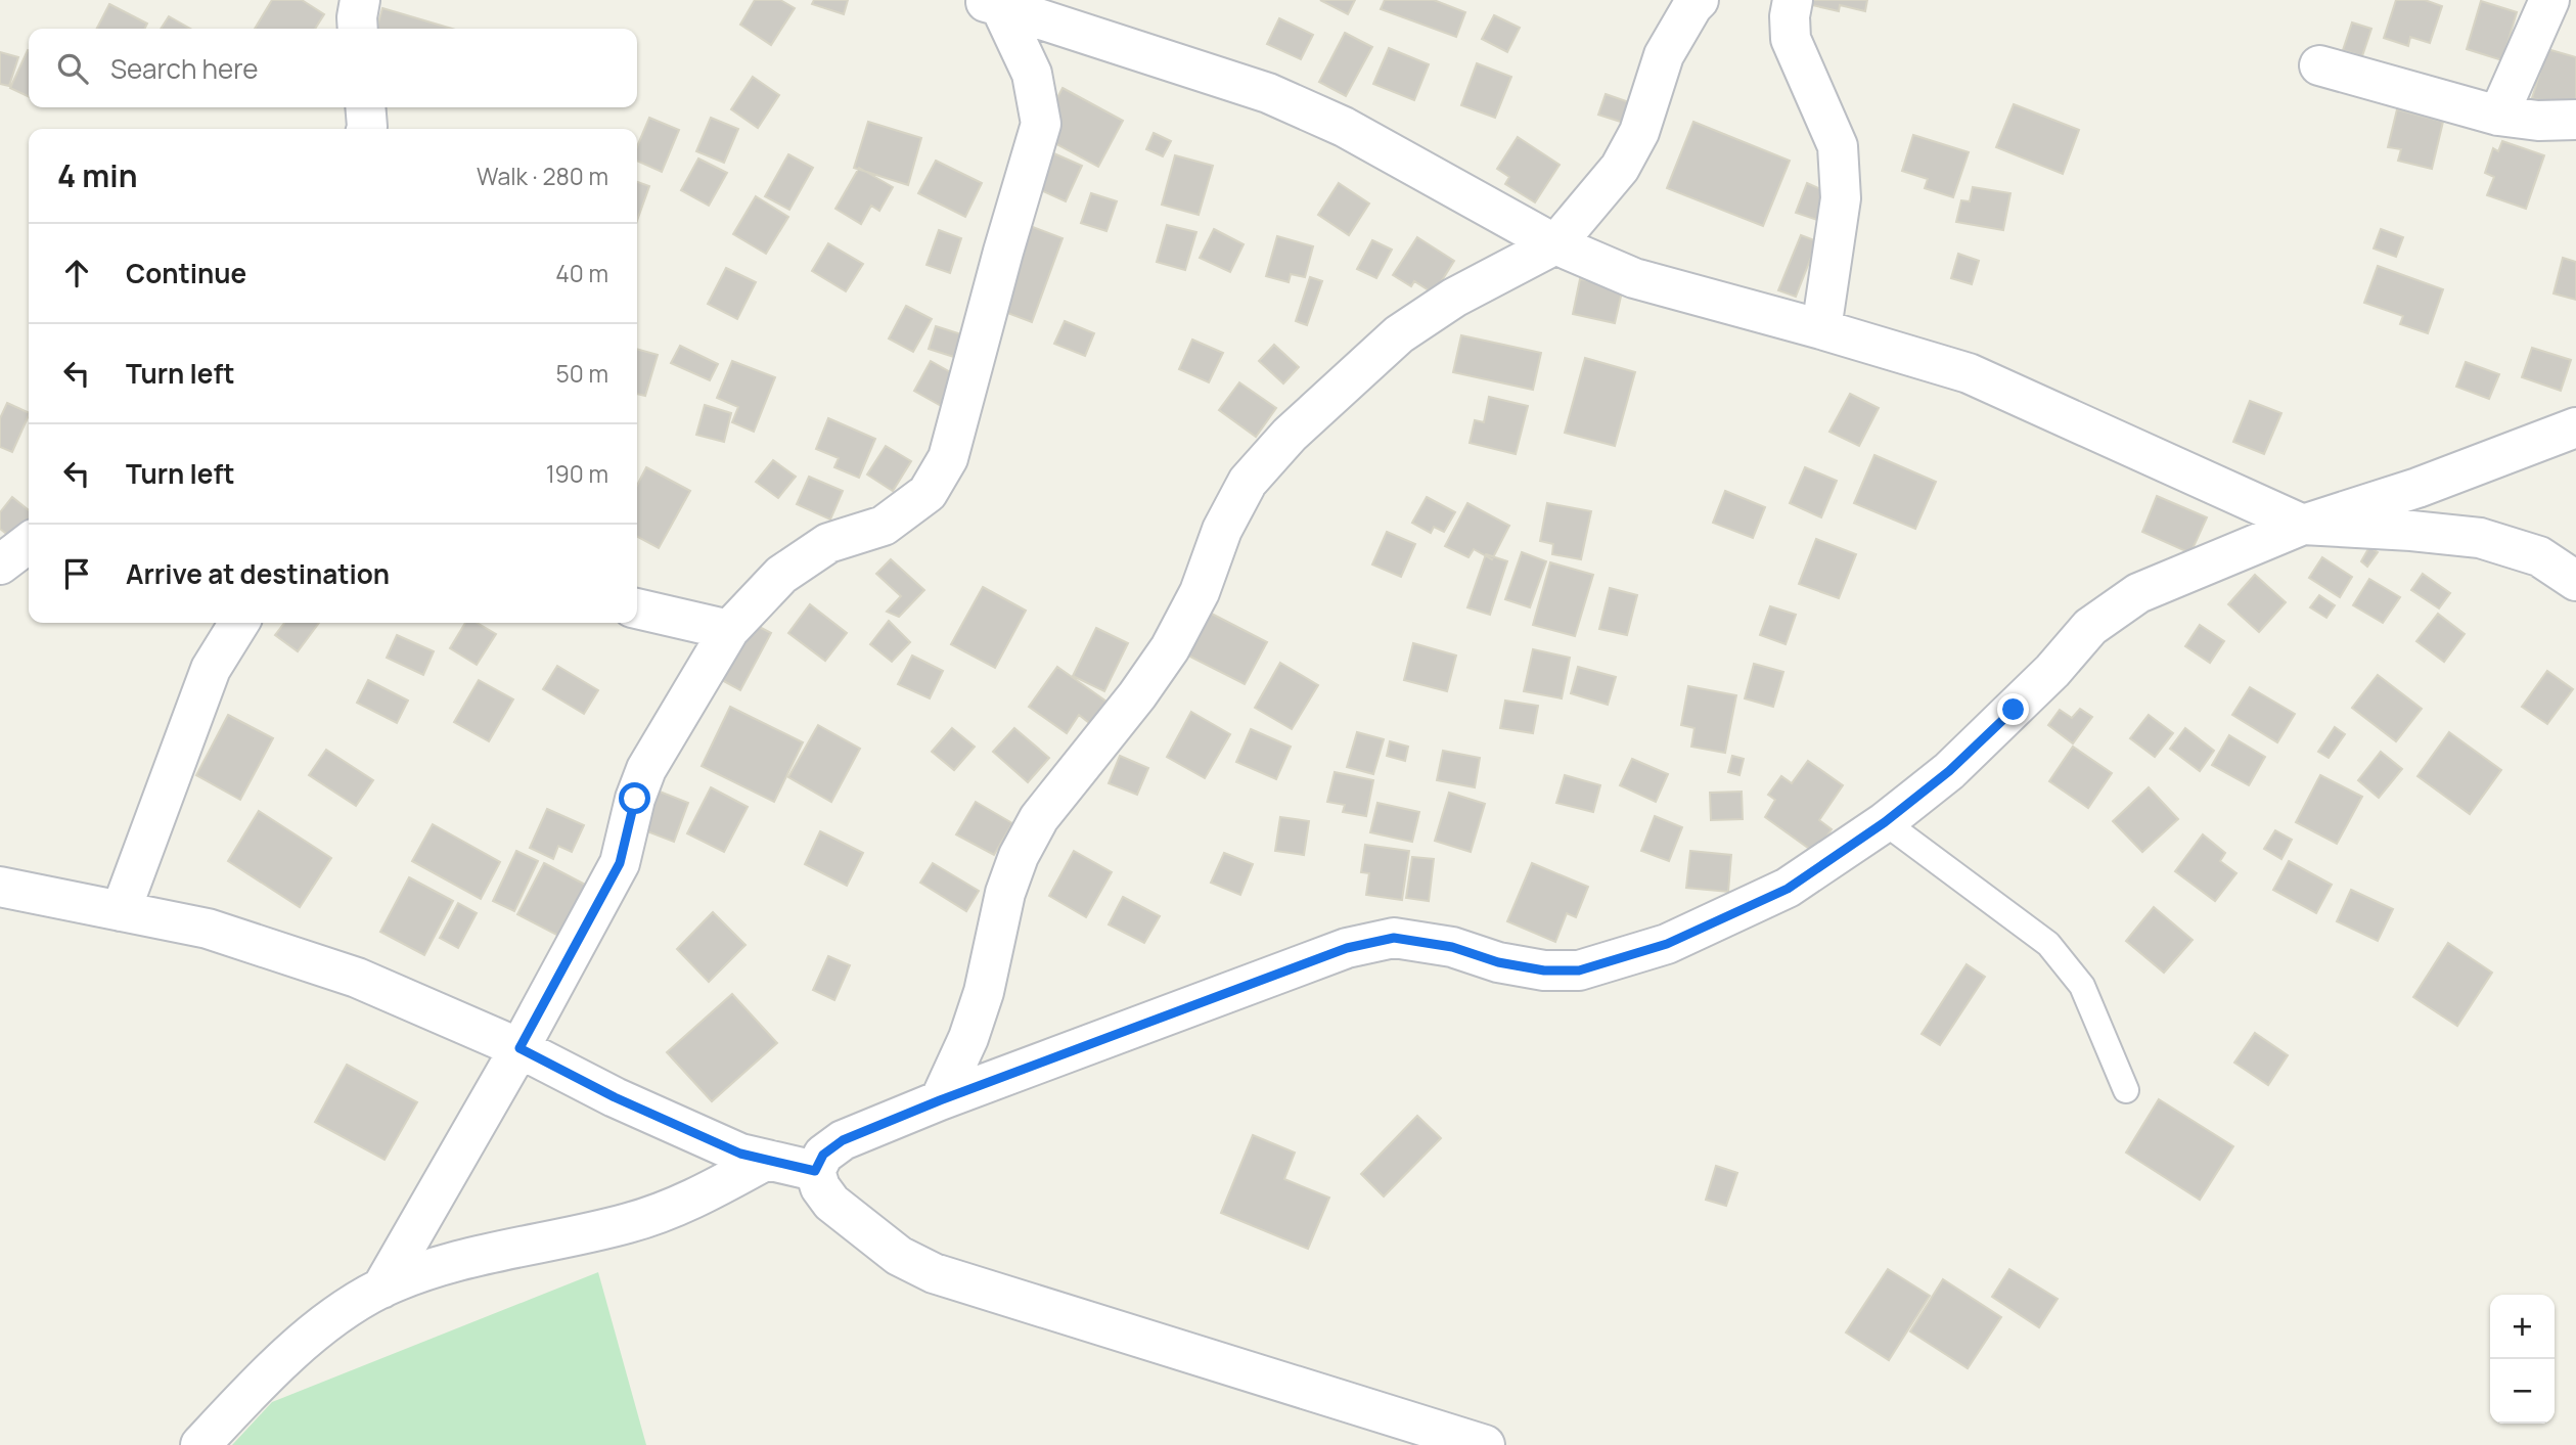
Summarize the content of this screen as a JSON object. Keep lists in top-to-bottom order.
{
  "page": {
    "search": "Search here",
    "heading": ["4 min", "Walk · 280 m"],
    "list": [
      ["Continue", "40 m"],
      ["Turn left", "50 m"],
      ["Turn left", "190 m"],
      "Arrive at destination"
    ],
    "map_buttons": ["+", "−"]
  }
}
